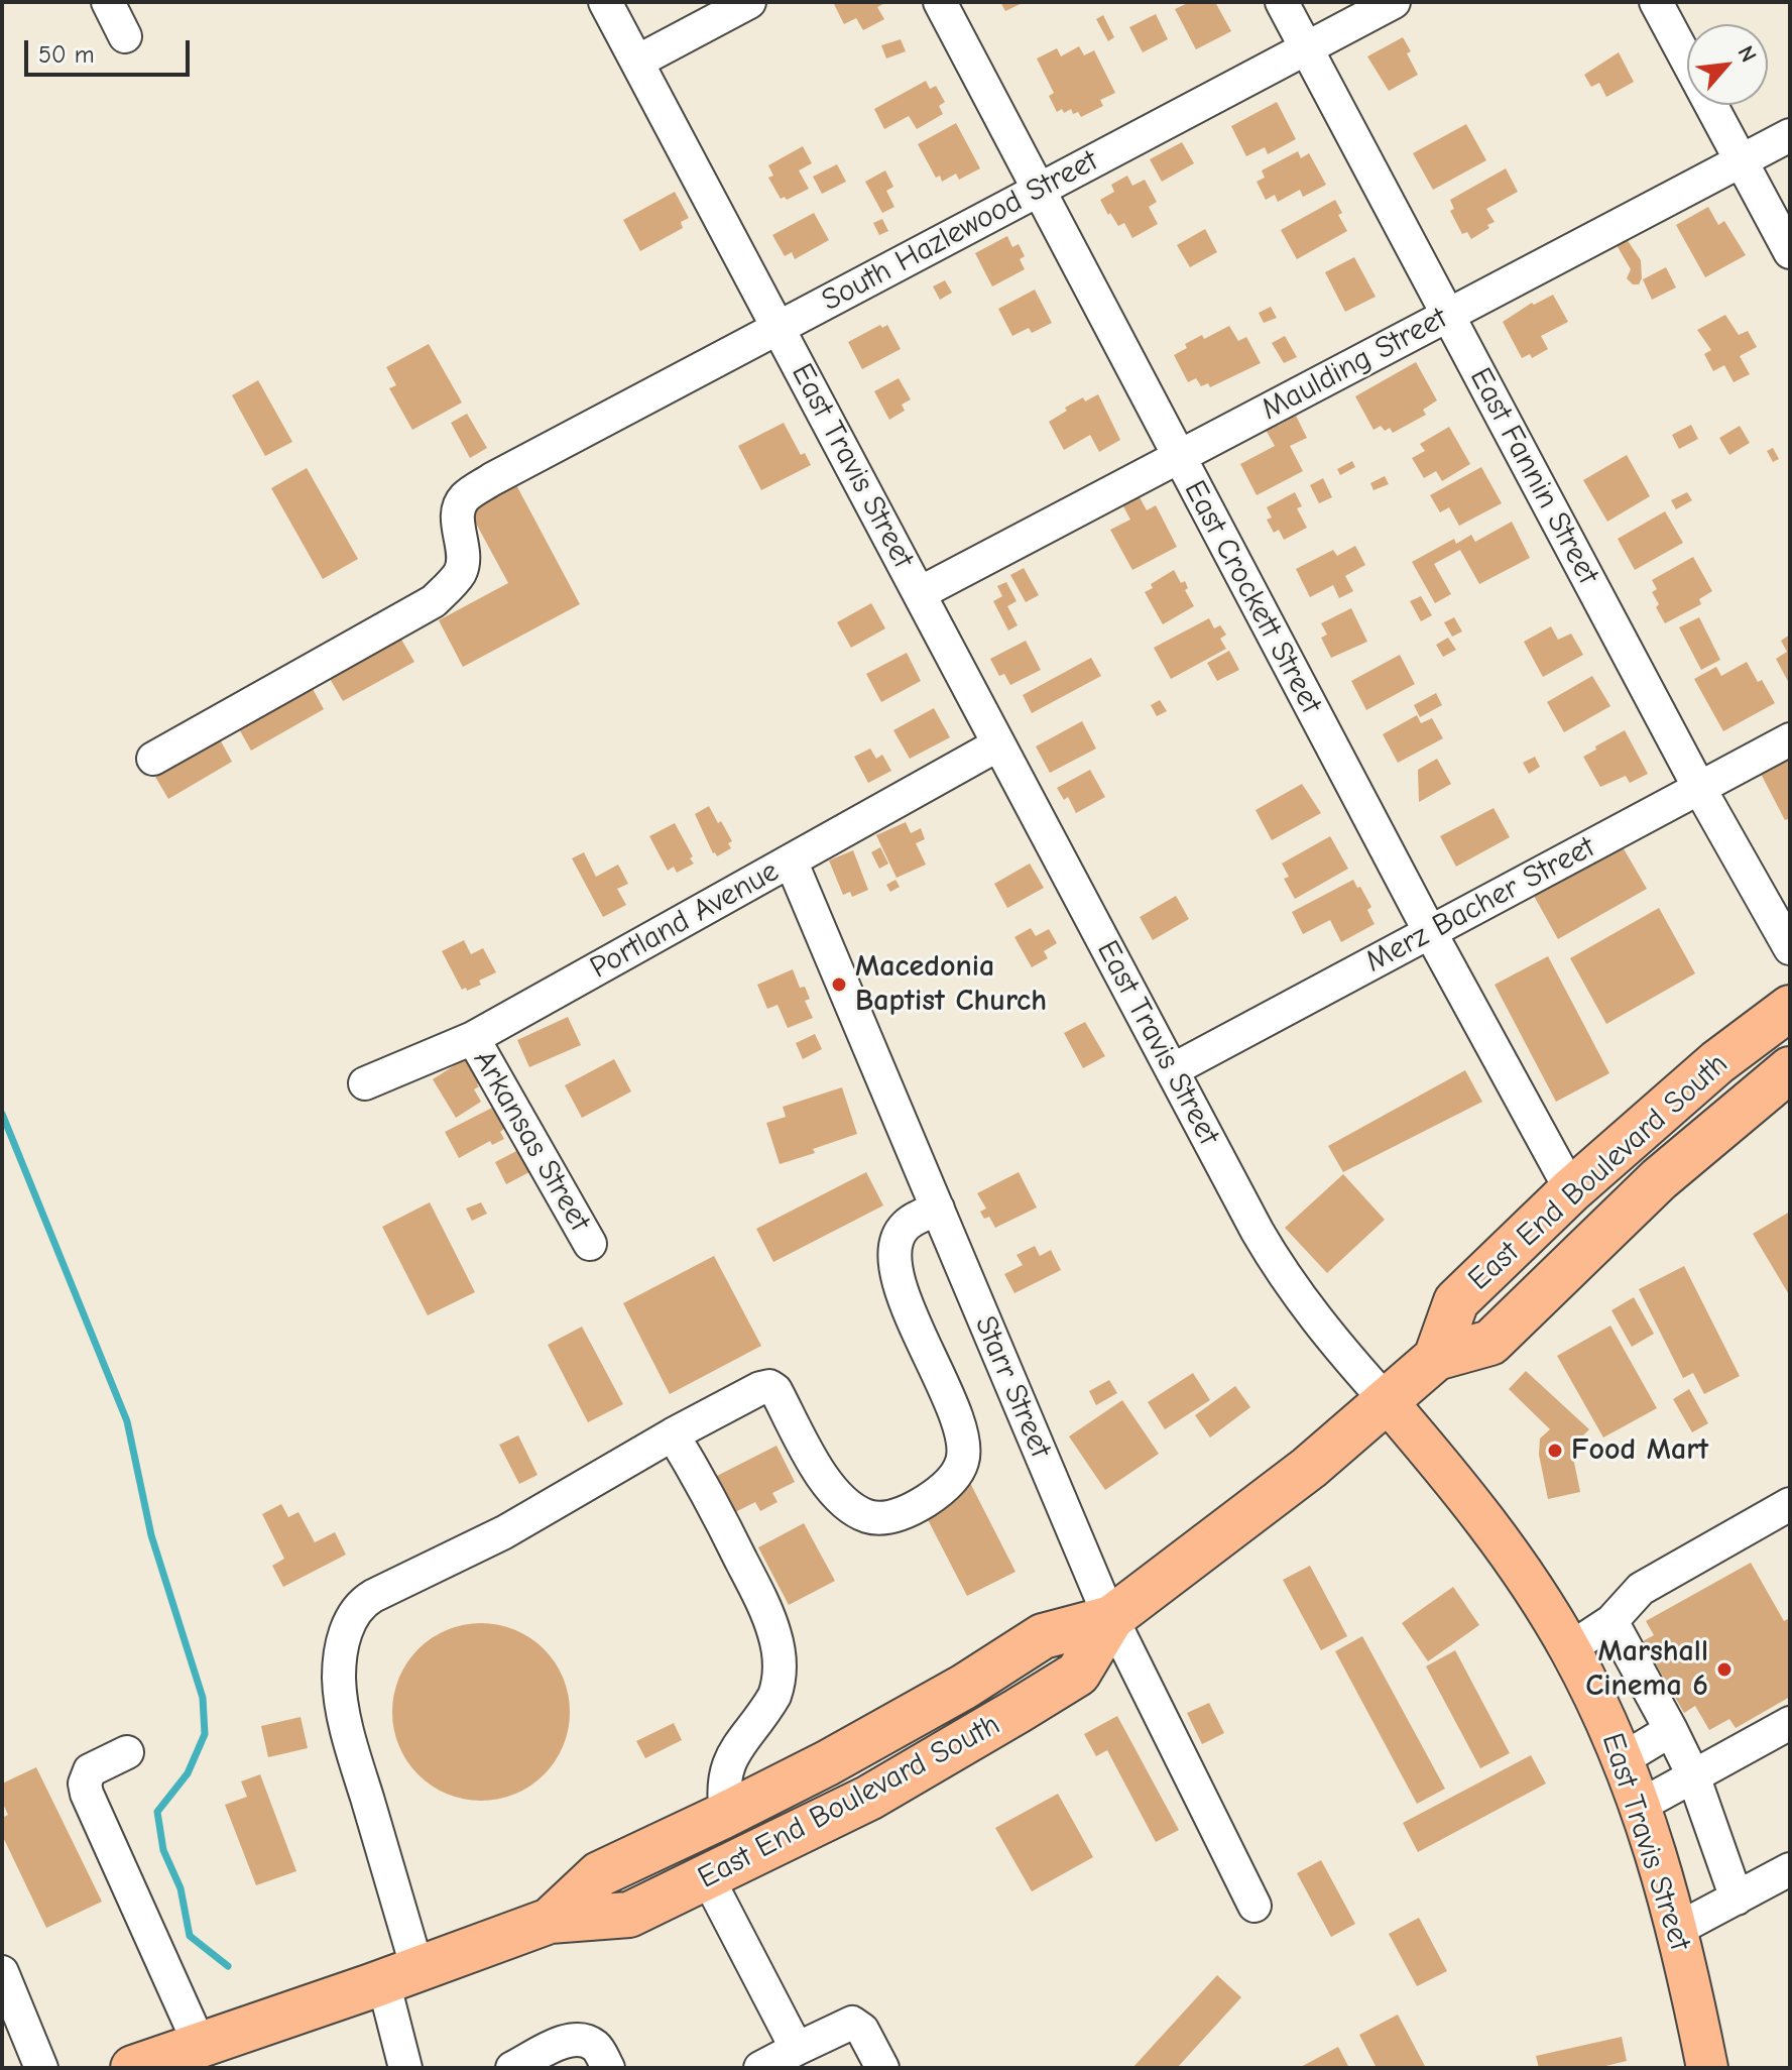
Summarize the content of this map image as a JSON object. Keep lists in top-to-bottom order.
{
  "streets": {
    "highway": ["East End Boulevard South"],
    "main road": ["East Travis Street"],
    "street": [
      "South Hazlewood Street",
      "Maulding Street",
      "East Fannin Street",
      "East Crockett Street",
      "Merz Bacher Street",
      "Portland Avenue",
      "Arkansas Street",
      "Starr Street"
    ]
  },
  "crossings": [
    ["South Hazlewood Street", "East Travis Street"],
    ["South Hazlewood Street", "East Fannin Street"],
    ["South Hazlewood Street", "East Crockett Street"],
    ["Maulding Street", "East Travis Street"],
    ["Maulding Street", "East Fannin Street"],
    ["Maulding Street", "East Crockett Street"],
    ["East Travis Street", "Merz Bacher Street"],
    ["East Travis Street", "Portland Avenue"],
    ["East Travis Street", "East End Boulevard South"],
    ["East Fannin Street", "Merz Bacher Street"],
    ["East Crockett Street", "Merz Bacher Street"],
    ["East Crockett Street", "East End Boulevard South"],
    ["Portland Avenue", "Arkansas Street"],
    ["Portland Avenue", "Starr Street"],
    ["East End Boulevard South", "Starr Street"]
  ],
  "places": ["Macedonia Baptist Church", "Food Mart", "Marshall Cinema 6"],
  "scale_bar": "50 m",
  "north": "top right"
}
